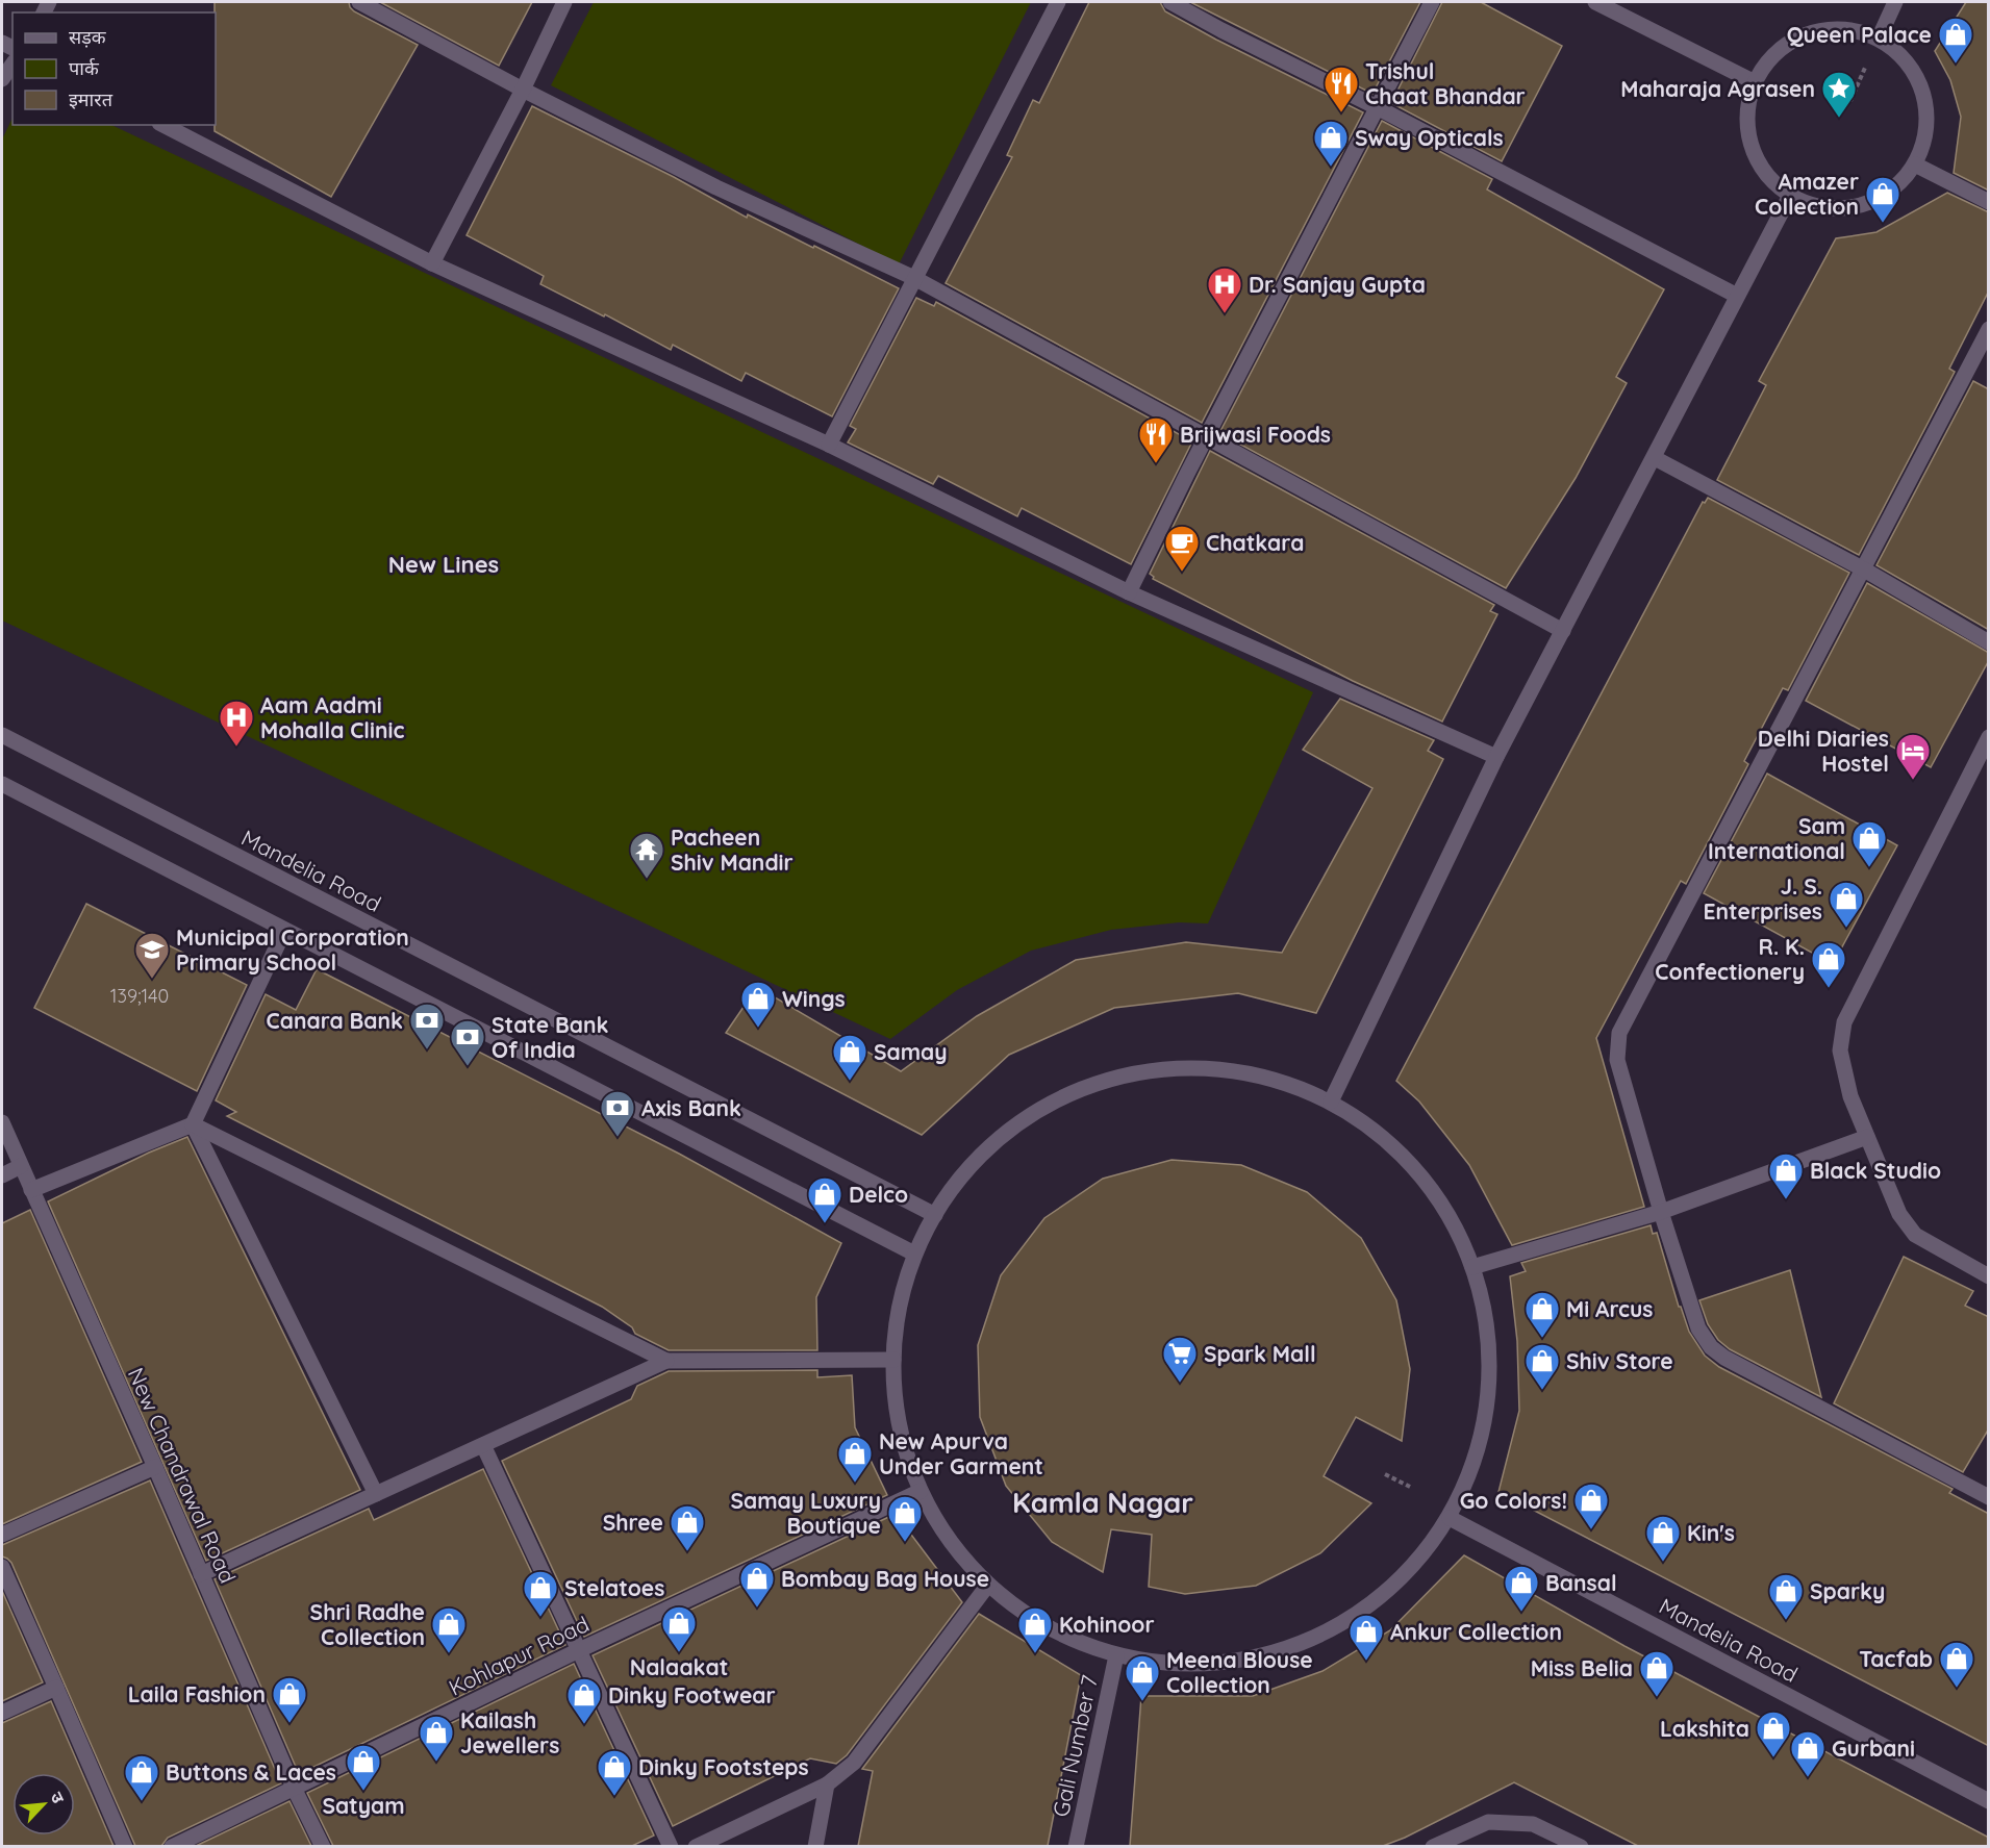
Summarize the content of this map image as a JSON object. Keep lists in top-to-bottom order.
{
  "streets": {
    "street": [
      "Mandelia Road",
      "New Chandrawal Road",
      "Kohlapur Road",
      "Gali Number 7"
    ]
  },
  "crossings": [
    ["New Chandrawal Road", "Kohlapur Road"]
  ],
  "districts": ["New Lines", "Kamla Nagar"],
  "places": {
    "shop": [
      "Queen Palace",
      "Sway Opticals",
      "Amazer Collection",
      "Sam International",
      "J. S. Enterprises",
      "R. K. Confectionery",
      "Wings",
      "Samay",
      "Black Studio",
      "Delco",
      "Mi Arcus",
      "Shiv Store",
      "New Apurva Under Garment",
      "Go Colors!",
      "Samay Luxury Boutique",
      "Shree",
      "Kin's",
      "Bombay Bag House",
      "Bansal",
      "Stelatoes",
      "Sparky",
      "Nalaakat",
      "Shri Radhe Collection",
      "Kohinoor",
      "Ankur Collection",
      "Tacfab",
      "Miss Belia",
      "Meena Blouse Collection",
      "Laila Fashion",
      "Dinky Footwear",
      "Lakshita",
      "Kailash Jewellers",
      "Gurbani",
      "Satyam",
      "Dinky Footsteps",
      "Buttons & Laces"
    ],
    "restaurant": ["Trishul Chaat Bhandar", "Brijwasi Foods"],
    "place": ["Maharaja Agrasen"],
    "hospital": ["Dr. Sanjay Gupta", "Aam Aadmi Mohalla Clinic"],
    "cafe": ["Chatkara"],
    "hotel": ["Delhi Diaries Hostel"],
    "temple": ["Pacheen Shiv Mandir"],
    "school or university": ["Municipal Corporation Primary School"],
    "bank": ["Canara Bank", "State Bank Of India", "Axis Bank"],
    "supermarket": ["Spark Mall"]
  },
  "house_numbers": ["139;140"],
  "legend": ["सड़क", "पार्क", "इमारत"],
  "north": "top right"
}
